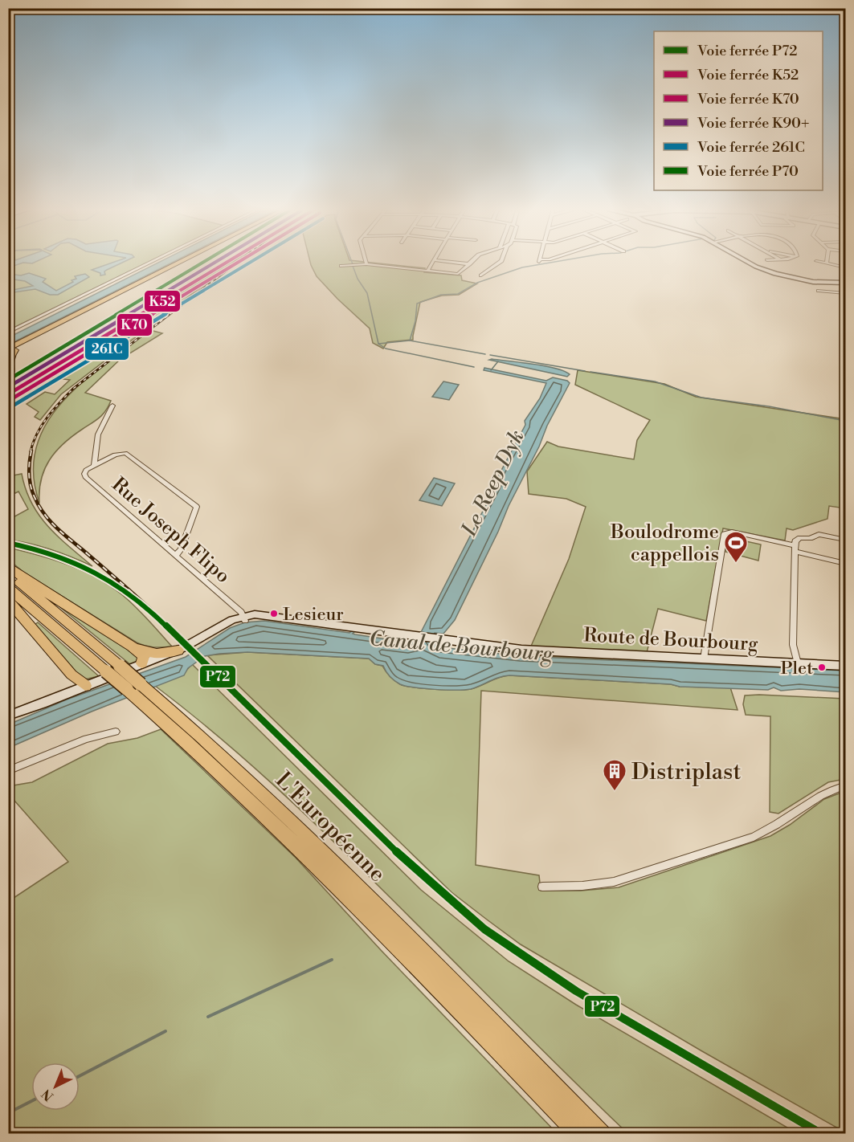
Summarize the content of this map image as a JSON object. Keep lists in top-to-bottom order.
{
  "streets": {
    "highway": ["L'Européenne"],
    "street": ["Rue Joseph Flipo", "Route de Bourbourg"]
  },
  "crossings": [
    ["Rue Joseph Flipo", "Route de Bourbourg"]
  ],
  "water": ["Le Reep Dyk", "Canal de Bourbourg"],
  "places": {
    "sports": ["Boulodrome cappellois"],
    "other": ["Lesieur", "Plet"],
    "building": ["Distriplast"]
  },
  "lines": [
    "rail line K52",
    "rail line K70",
    "rail line K90+",
    "rail line 261C",
    "rail line P70",
    "rail line P72"
  ],
  "legend": [
    "Voie ferrée P72",
    "Voie ferrée K52",
    "Voie ferrée K70",
    "Voie ferrée K90+",
    "Voie ferrée 261C",
    "Voie ferrée P70"
  ],
  "north": "bottom left"
}
